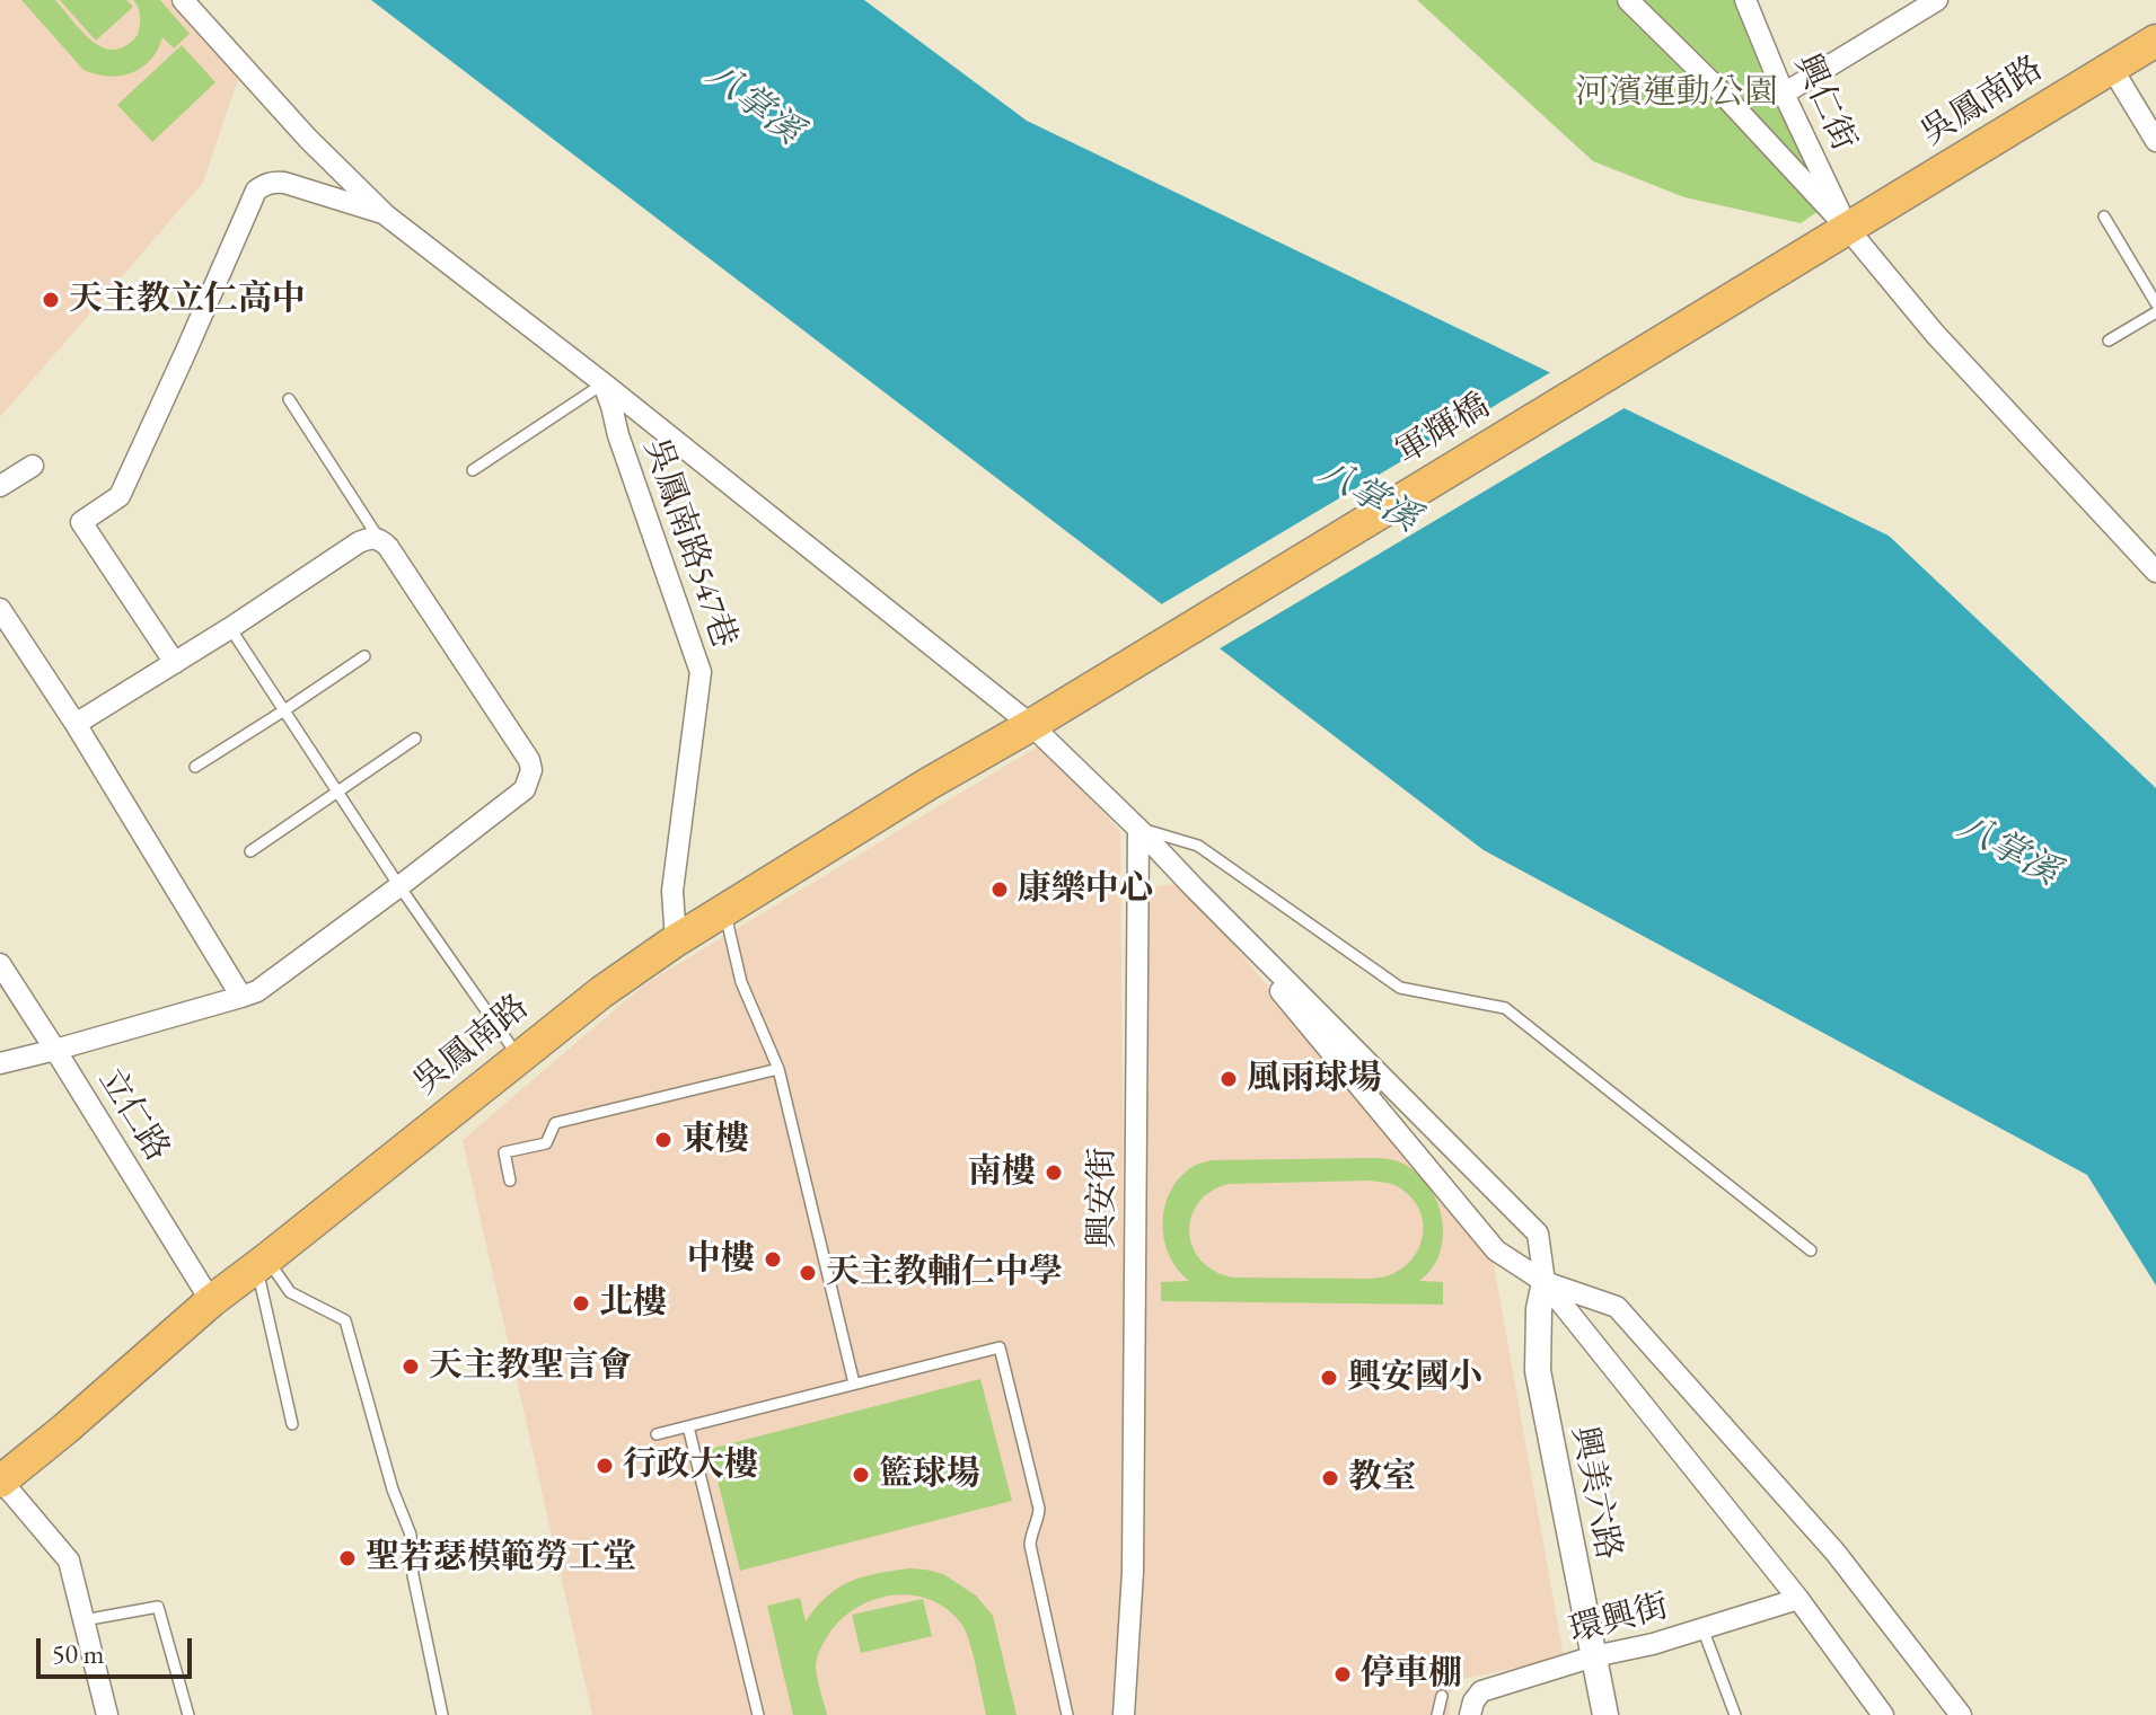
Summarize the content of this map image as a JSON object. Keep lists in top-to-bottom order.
{
  "streets": {
    "main road": ["吳鳳南路", "軍輝橋"],
    "street": [
      "興仁街",
      "吳鳳南路547巷",
      "立仁路",
      "興安街",
      "興美六路",
      "環興街"
    ]
  },
  "crossings": [
    ["吳鳳南路", "興仁街"],
    ["吳鳳南路", "軍輝橋"],
    ["吳鳳南路", "吳鳳南路547巷"],
    ["吳鳳南路", "立仁路"],
    ["興仁街", "軍輝橋"],
    ["軍輝橋", "吳鳳南路547巷"],
    ["興美六路", "環興街"]
  ],
  "water": ["八掌溪"],
  "parks": ["河濱運動公園"],
  "places": [
    "天主教立仁高中",
    "康樂中心",
    "風雨球場",
    "東樓",
    "南樓",
    "中樓",
    "天主教輔仁中學",
    "北樓",
    "天主教聖言會",
    "興安國小",
    "行政大樓",
    "籃球場",
    "教室",
    "聖若瑟模範勞工堂",
    "停車棚"
  ],
  "scale_bar": "50 m"
}
